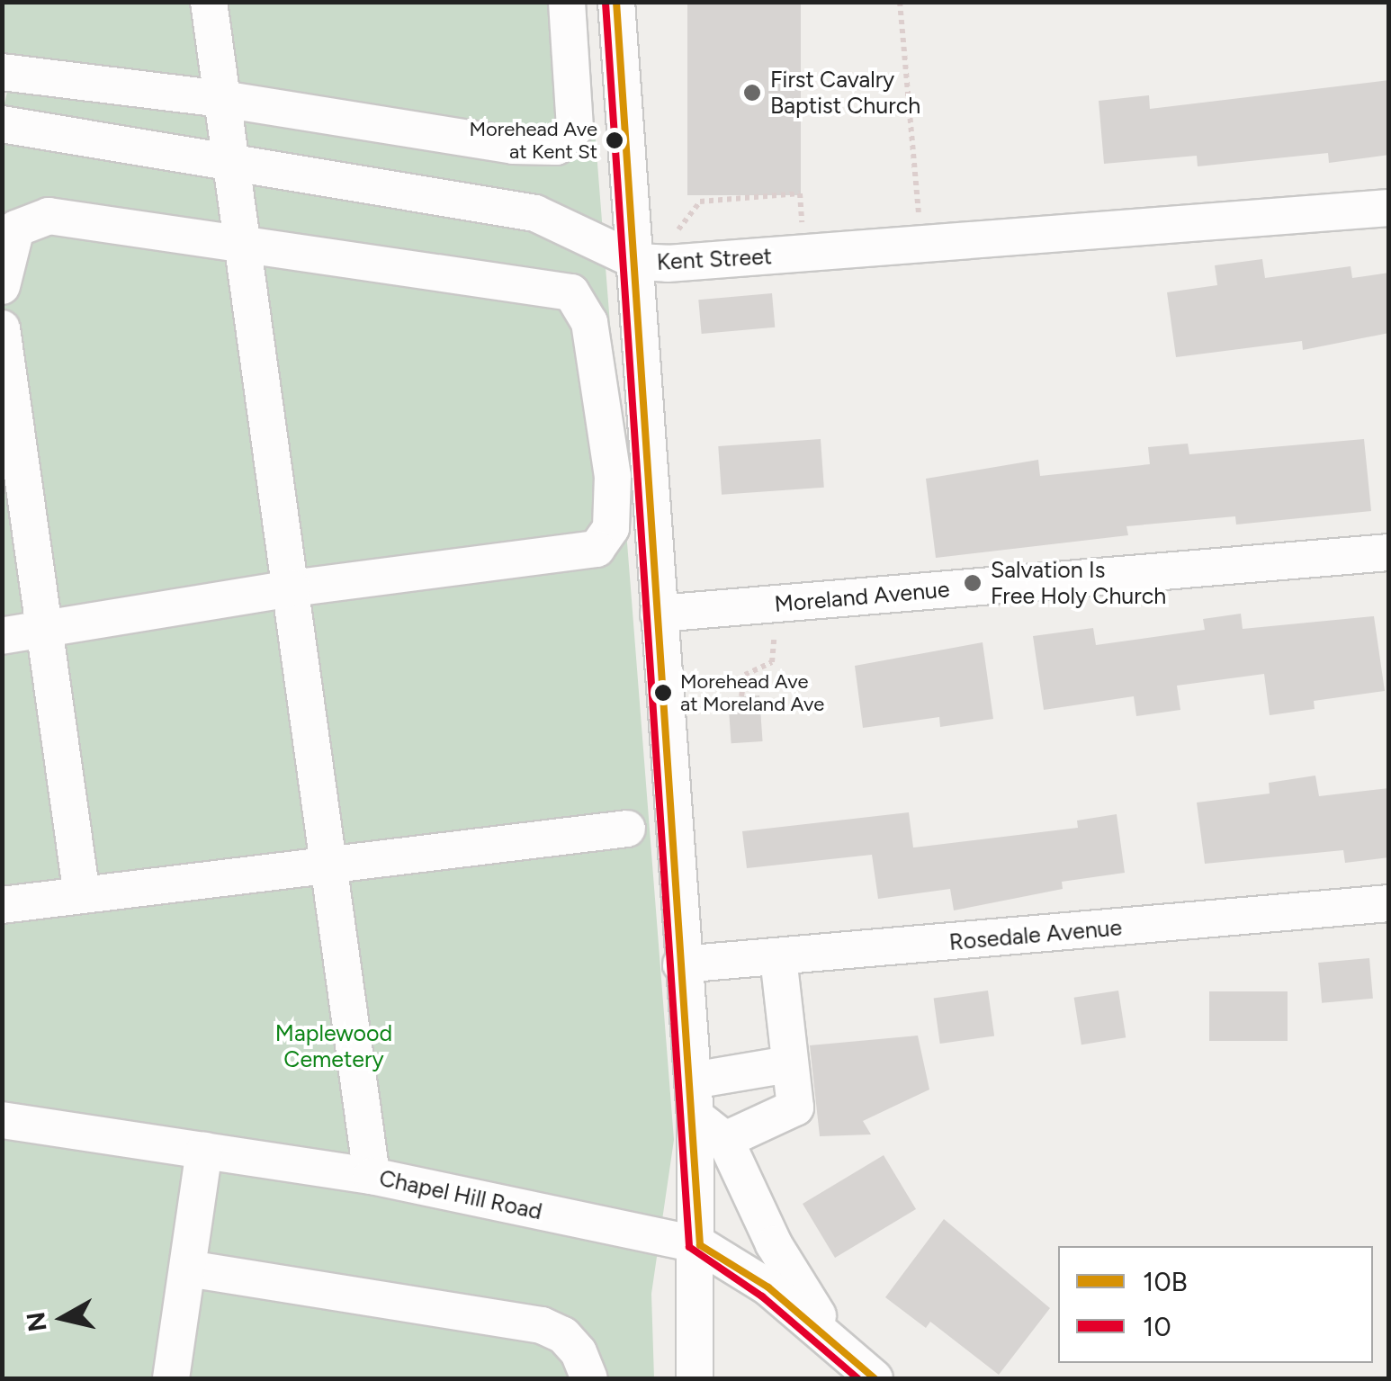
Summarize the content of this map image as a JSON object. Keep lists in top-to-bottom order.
{
  "streets": {
    "street": [
      "Kent Street",
      "Moreland Avenue",
      "Rosedale Avenue",
      "Chapel Hill Road"
    ]
  },
  "parks": ["Maplewood Cemetery"],
  "places": [
    "First Cavalry Baptist Church",
    "Morehead Ave at Kent St",
    "Salvation Is Free Holy Church",
    "Morehead Ave at Moreland Ave"
  ],
  "lines": ["transit line 10B", "transit line 10"],
  "legend": ["10B", "10"],
  "north": "left"
}
